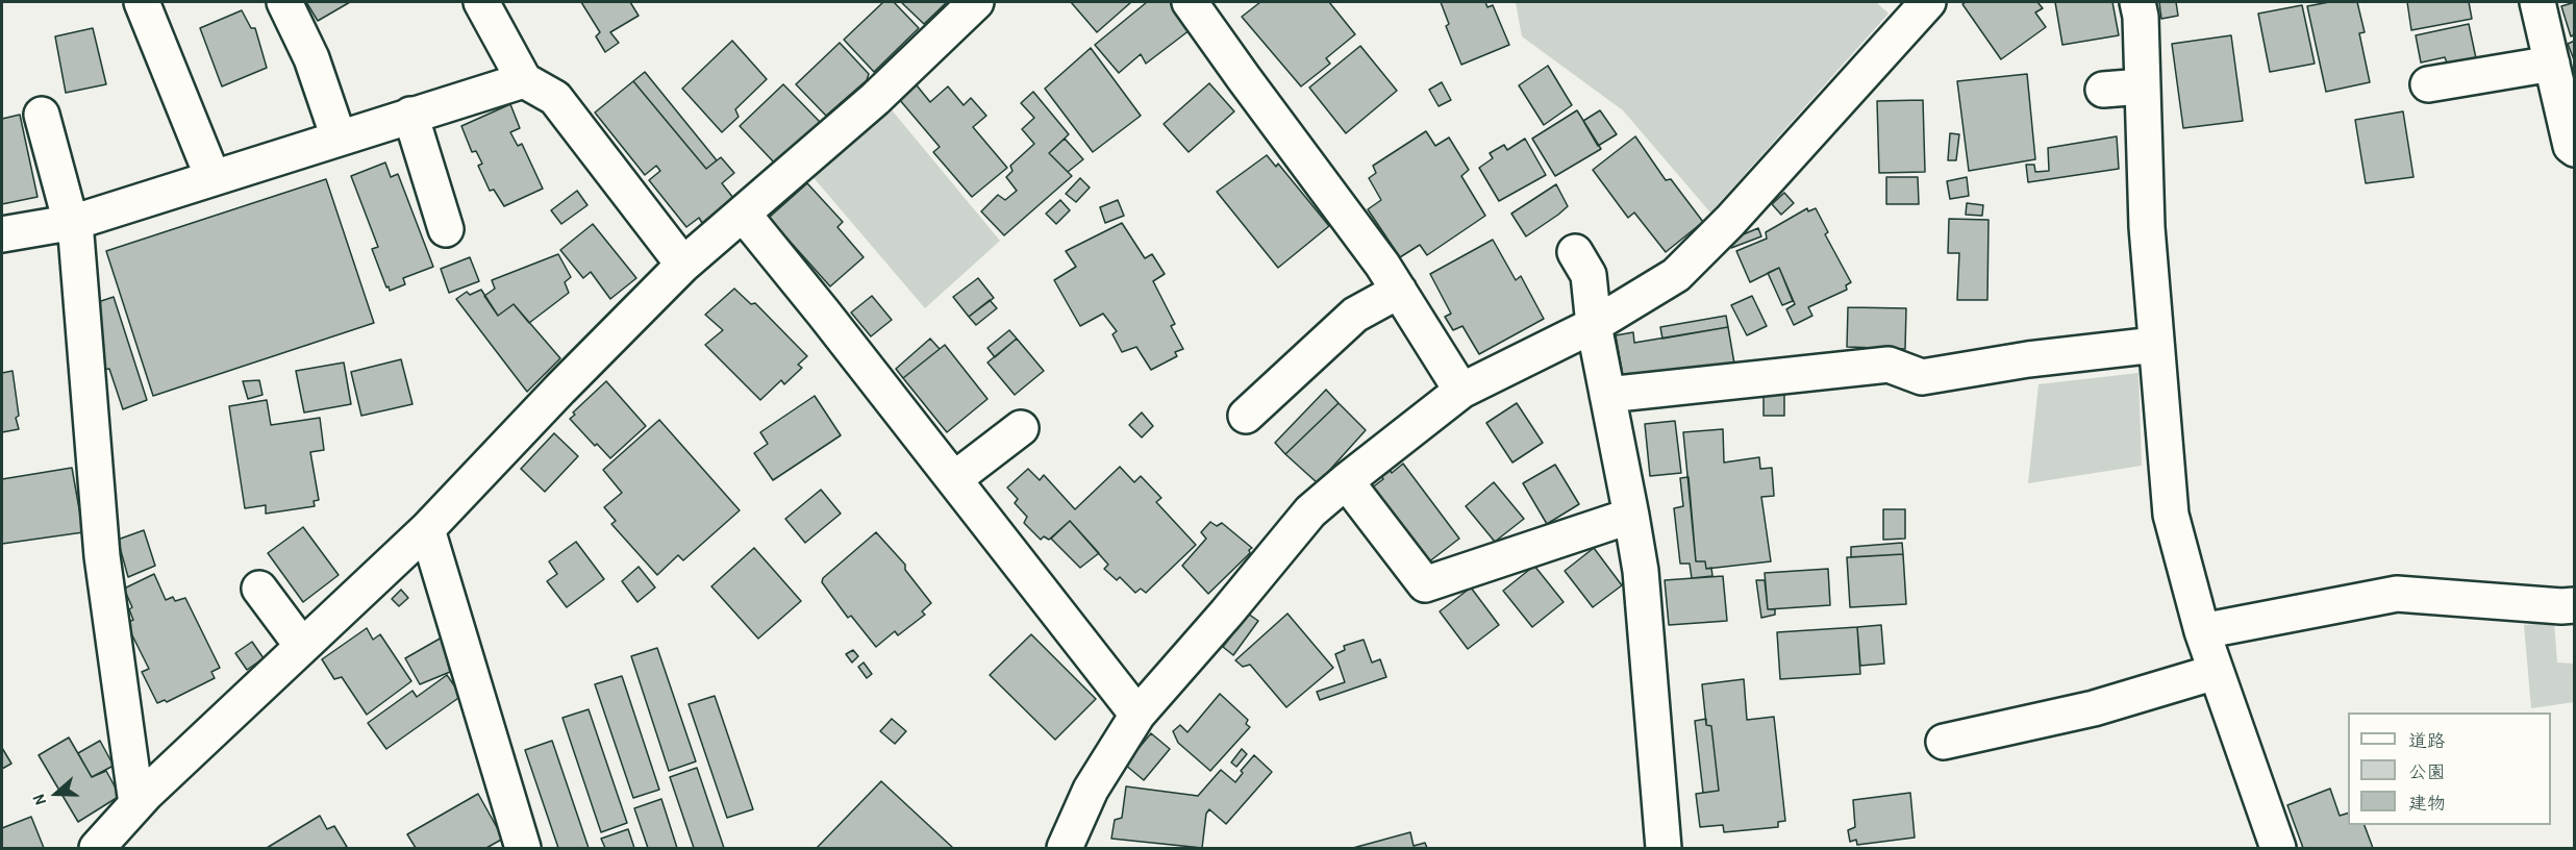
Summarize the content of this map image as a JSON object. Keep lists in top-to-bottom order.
{
  "legend": ["道路", "公園", "建物"],
  "north": "left"
}
